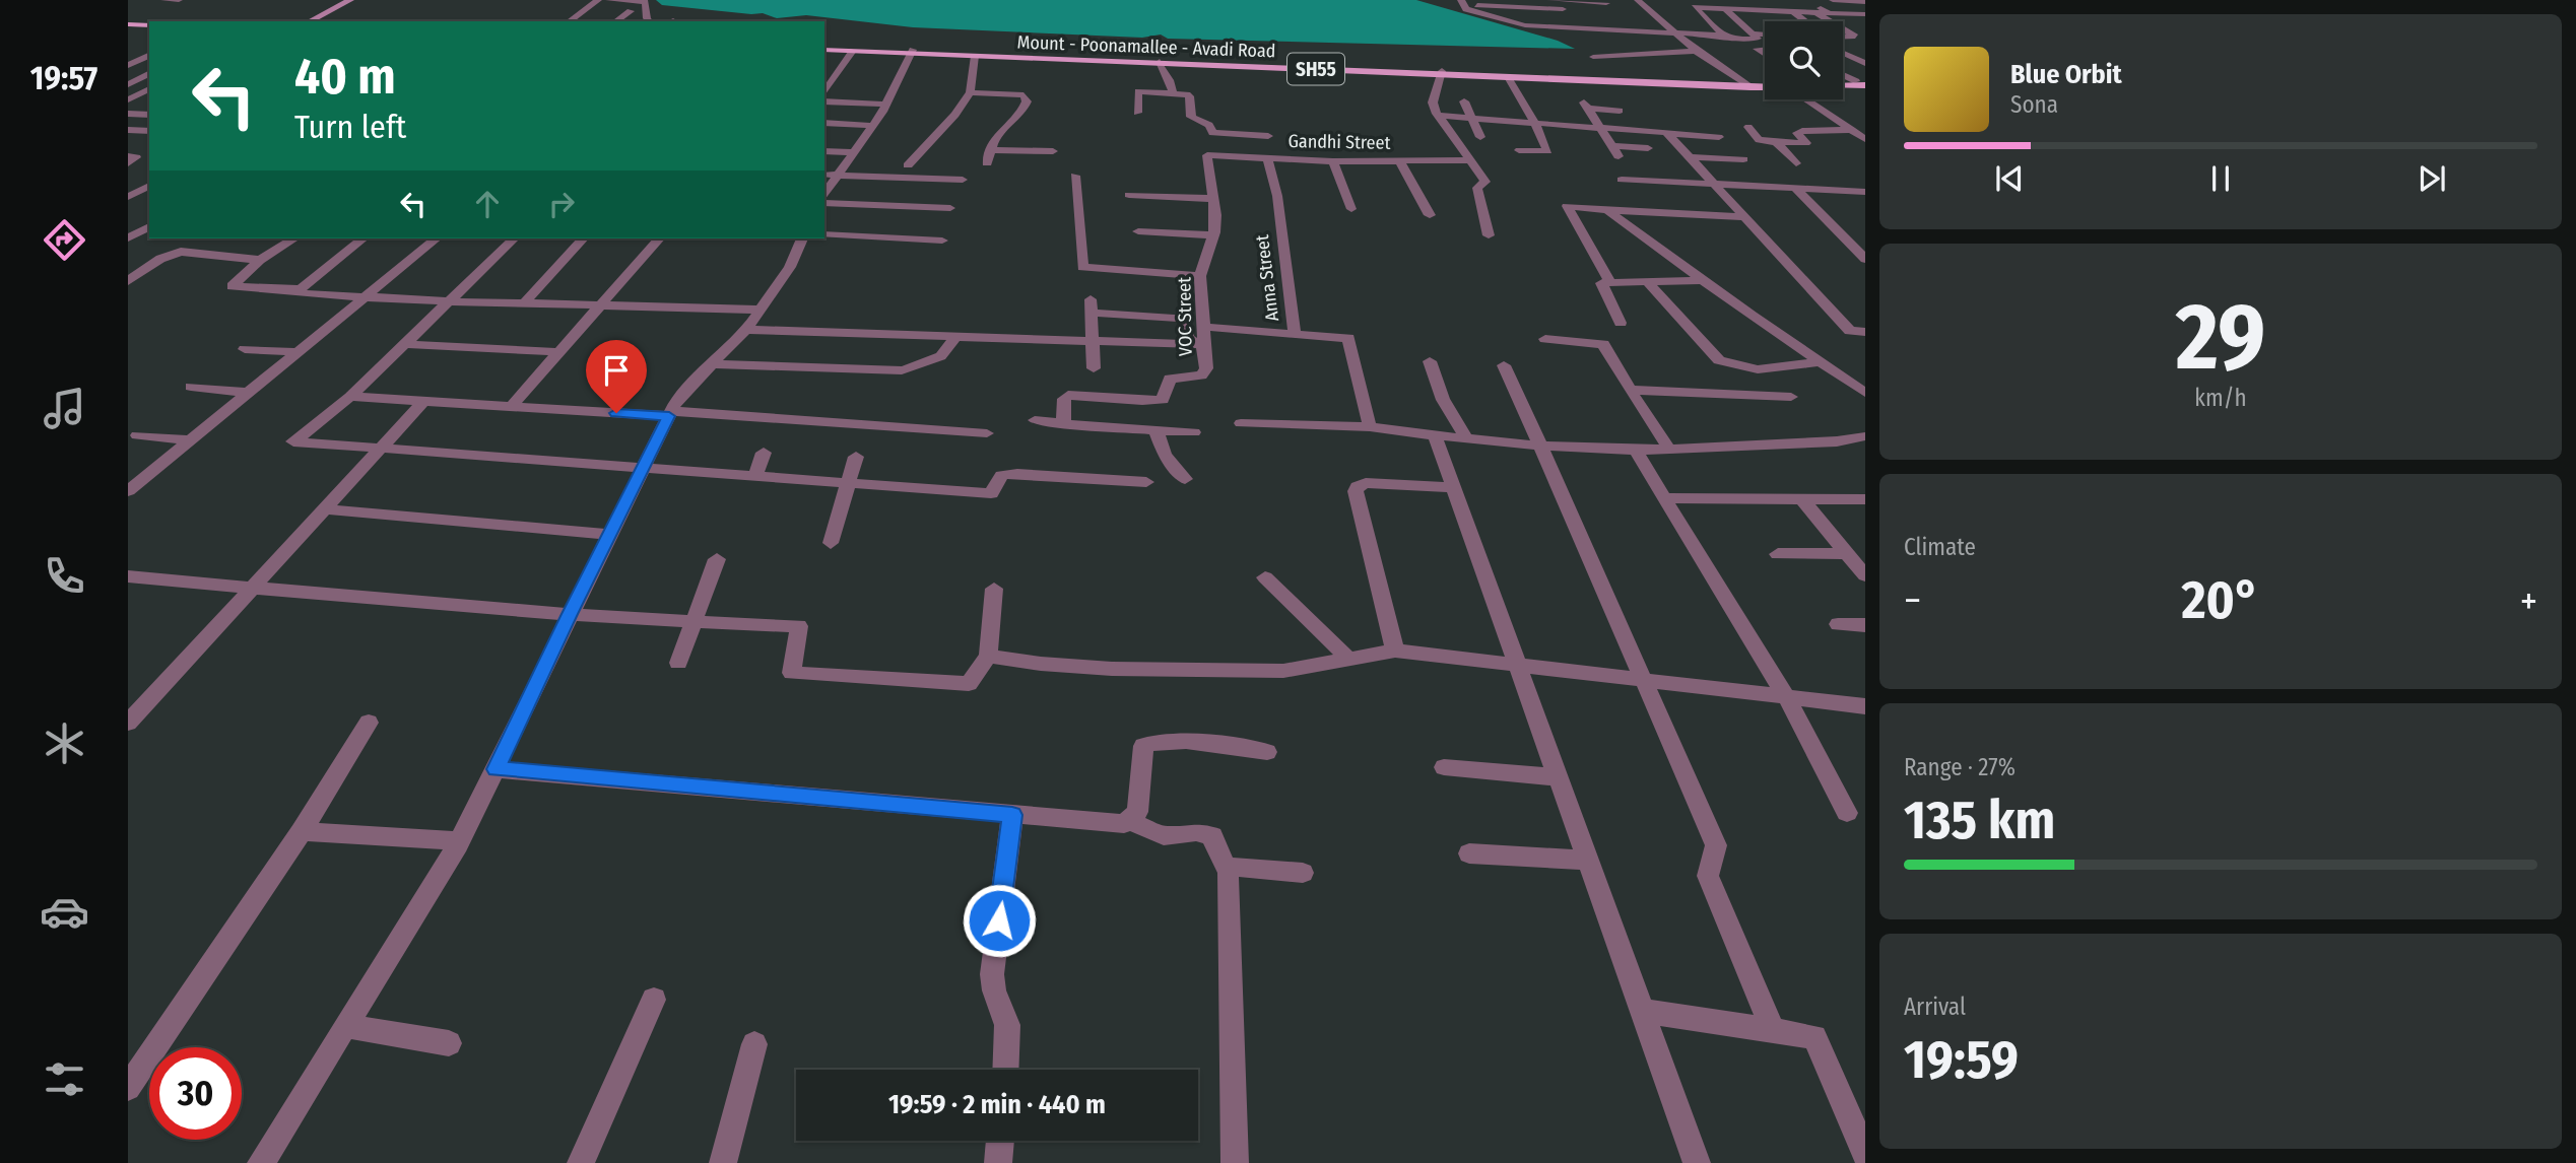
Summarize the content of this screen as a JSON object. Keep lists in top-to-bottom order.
{
  "streets": {
    "main road": ["Mount - Poonamallee - Avadi Road", "SH55"],
    "street": ["Gandhi Street", "Anna Street", "VOC Street"]
  },
  "crossings": [
    ["Gandhi Street", "Anna Street"],
    ["Gandhi Street", "VOC Street"]
  ],
  "page": {
    "tabs": "19:57",
    "turn": ["40 m", "Turn left"],
    "song": ["Blue Orbit", "Sona"],
    "tile": [
      ["29", "km/h"],
      "Climate",
      ["Range · 27%", "135 km"],
      ["Arrival", "19:59"]
    ],
    "heat": ["−", "20°", "+"],
    "limit": "30",
    "trip": "19:59 · 2 min · 440 m"
  }
}
